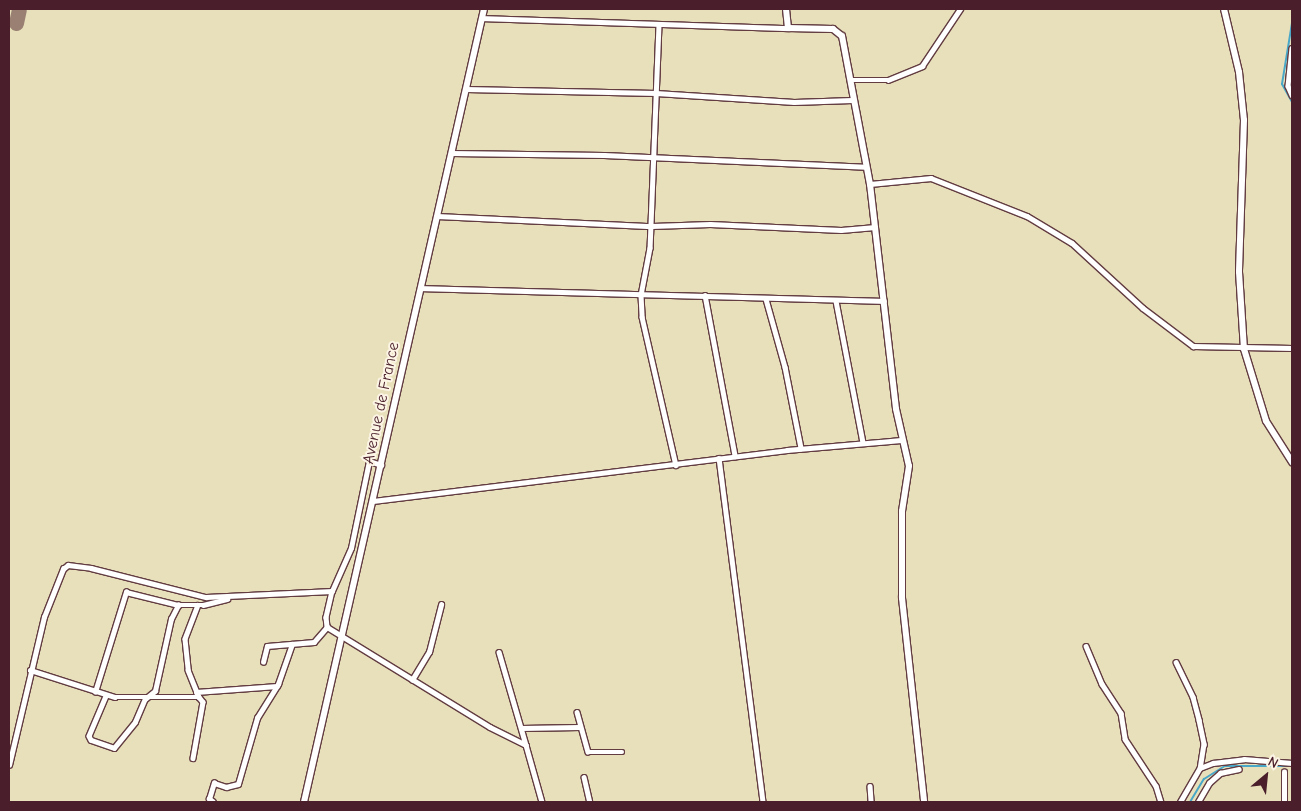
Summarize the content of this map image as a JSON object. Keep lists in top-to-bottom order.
{
  "streets": {
    "street": ["Avenue de France"]
  },
  "north": "top right"
}
